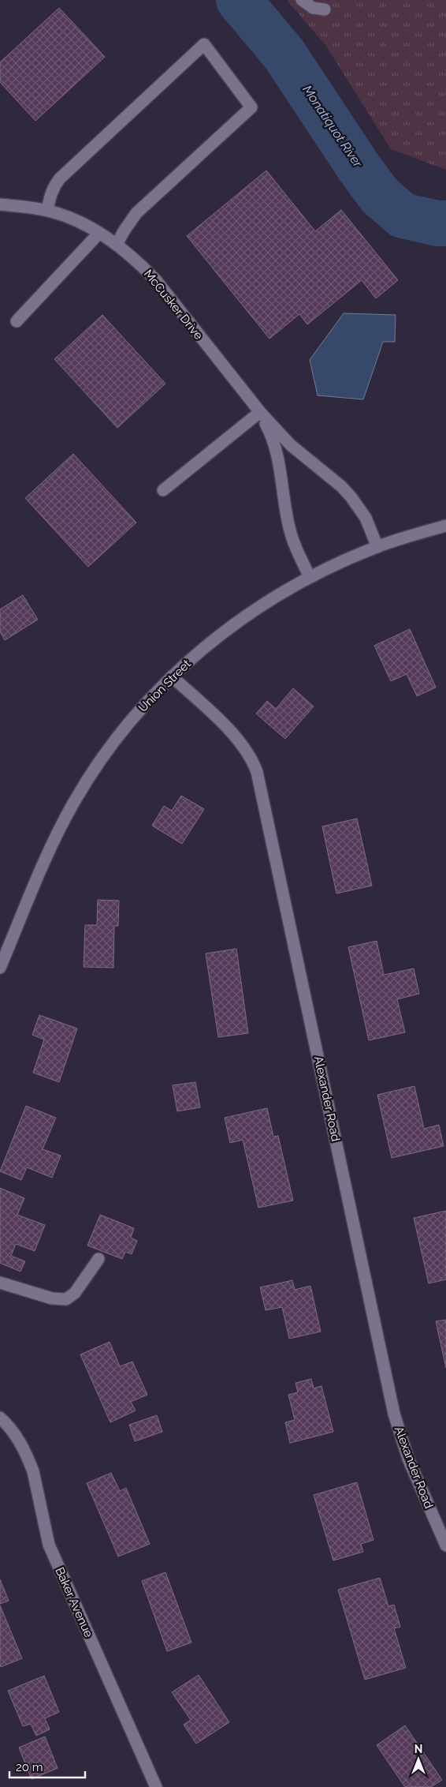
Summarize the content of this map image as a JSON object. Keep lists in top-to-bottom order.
{
  "streets": {
    "street": [
      "McCusker Drive",
      "Union Street",
      "Alexander Road",
      "Baker Avenue"
    ]
  },
  "crossings": [
    ["McCusker Drive", "Union Street"],
    ["Union Street", "Alexander Road"]
  ],
  "water": ["Monatiquot River"],
  "scale_bar": "20 m",
  "north": "top"
}
